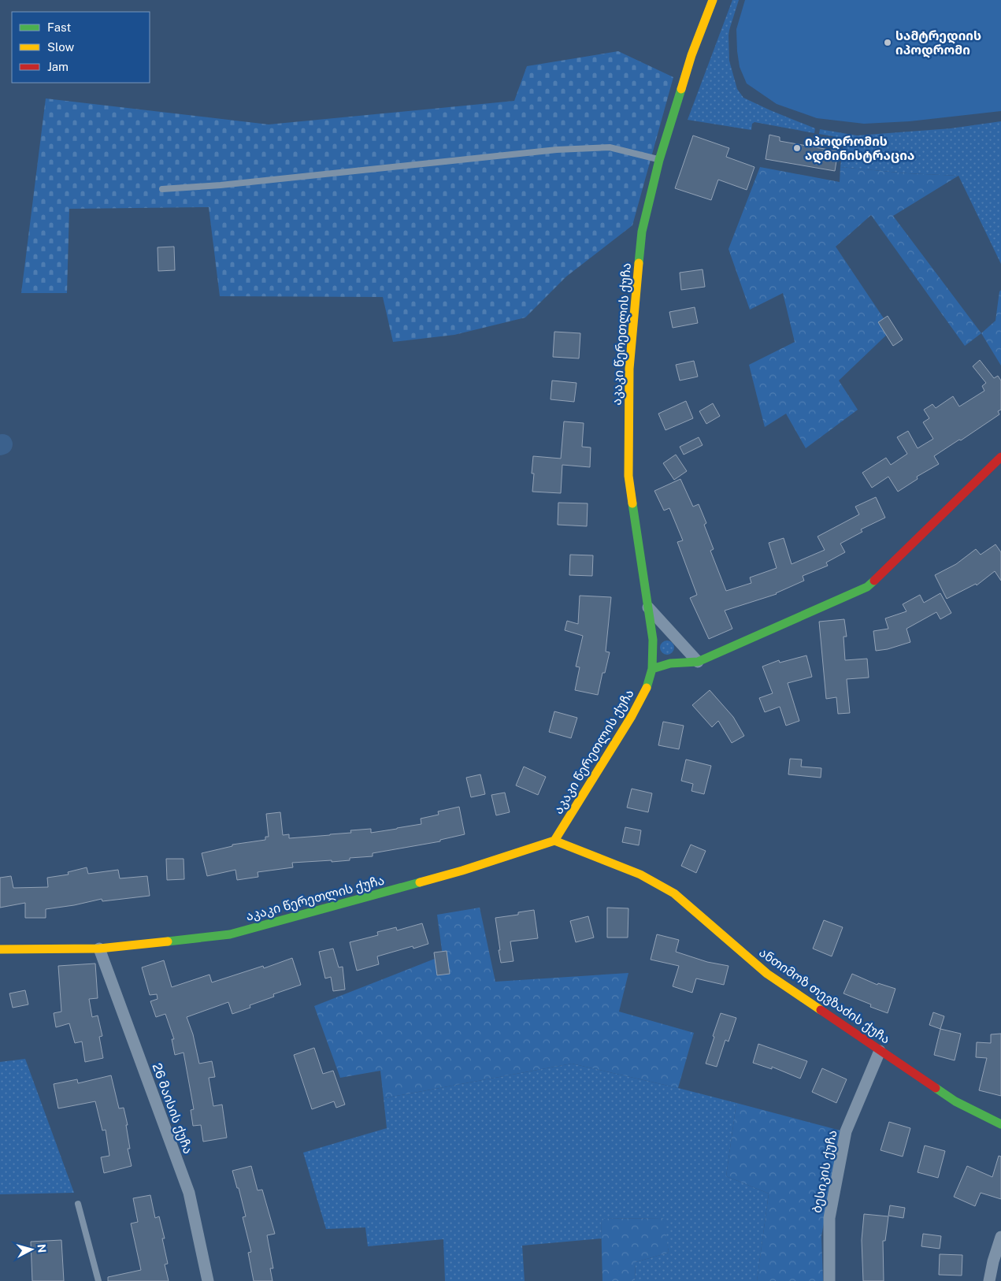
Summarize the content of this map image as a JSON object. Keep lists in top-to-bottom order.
{
  "streets": {
    "street": [
      "აკაკი წერეთლის ქუჩა",
      "ანთიმოზ თევზაძის ქუჩა",
      "26 მაისის ქუჩა",
      "ბესიკის ქუჩა"
    ]
  },
  "crossings": [
    ["აკაკი წერეთლის ქუჩა", "ანთიმოზ თევზაძის ქუჩა"],
    ["აკაკი წერეთლის ქუჩა", "26 მაისის ქუჩა"],
    ["ანთიმოზ თევზაძის ქუჩა", "ბესიკის ქუჩა"]
  ],
  "places": ["სამტრედიის იპოდრომი", "იპოდრომის ადმინისტრაცია"],
  "legend": ["Fast", "Slow", "Jam"],
  "north": "right"
}
